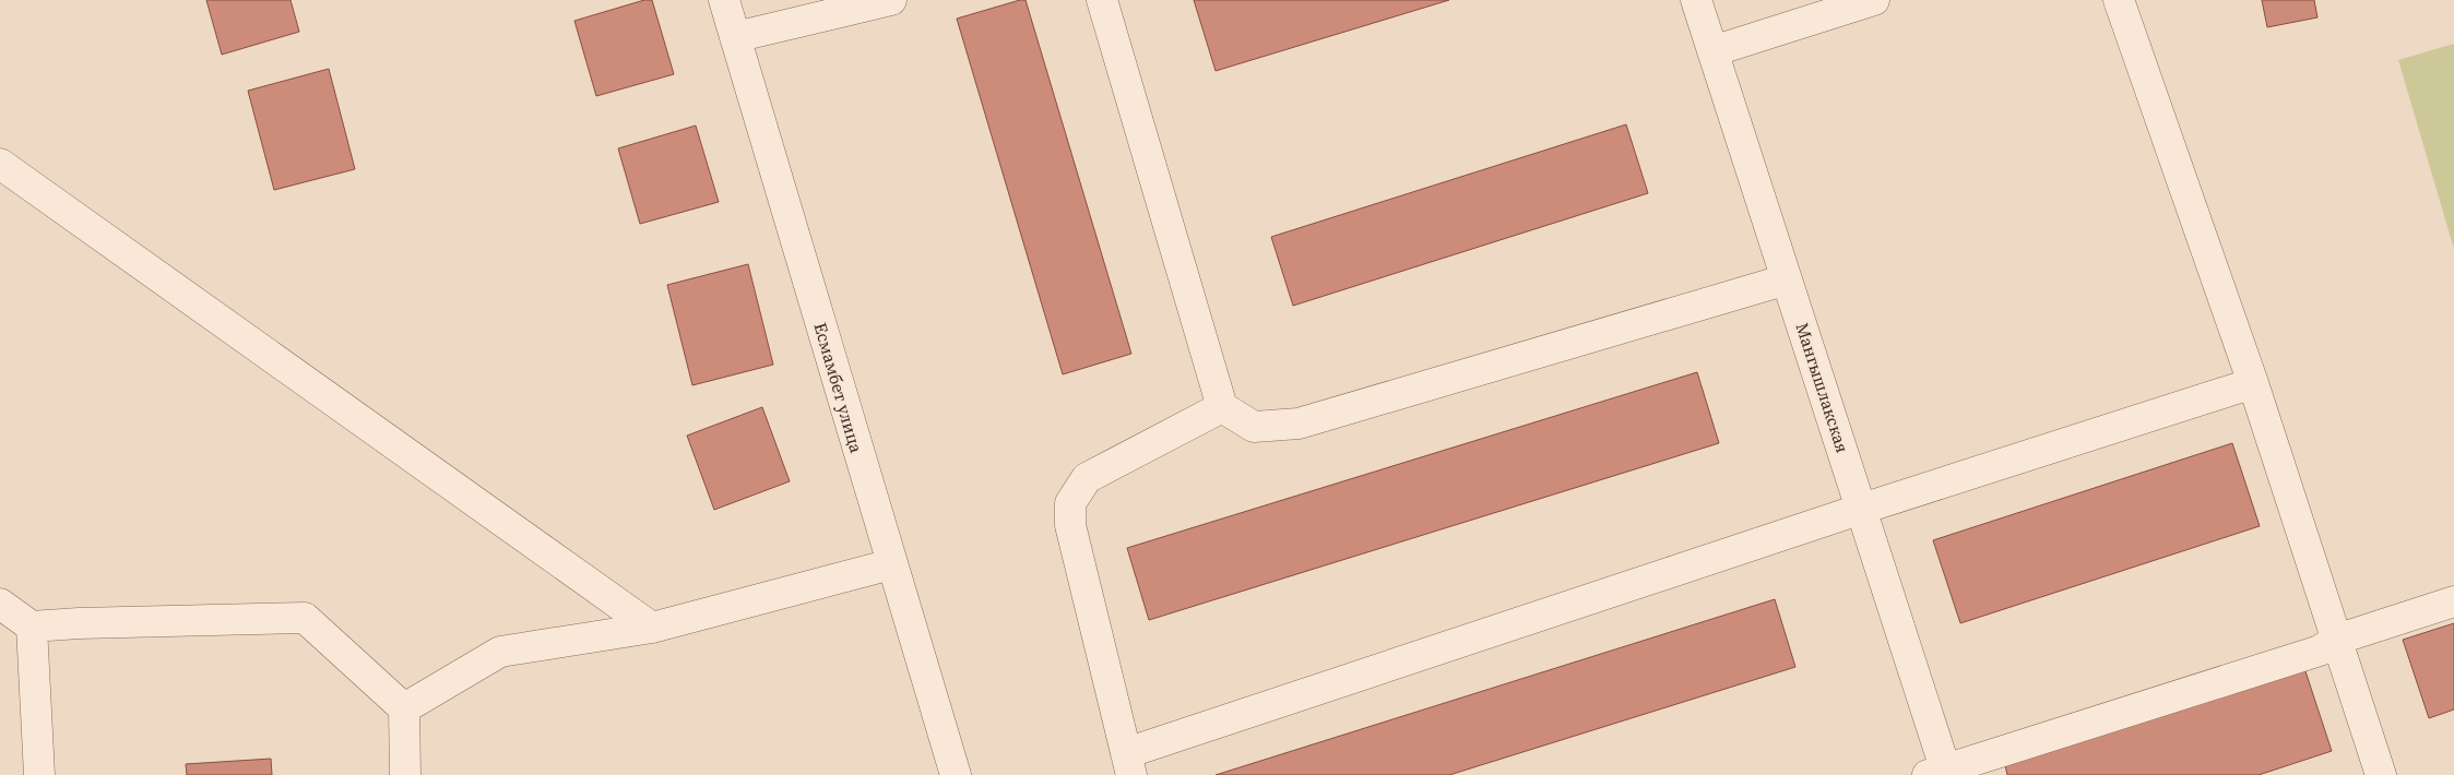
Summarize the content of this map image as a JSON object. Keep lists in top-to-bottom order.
{
  "streets": {
    "street": ["Есмамбет улица", "Мангышлакская"]
  }
}
